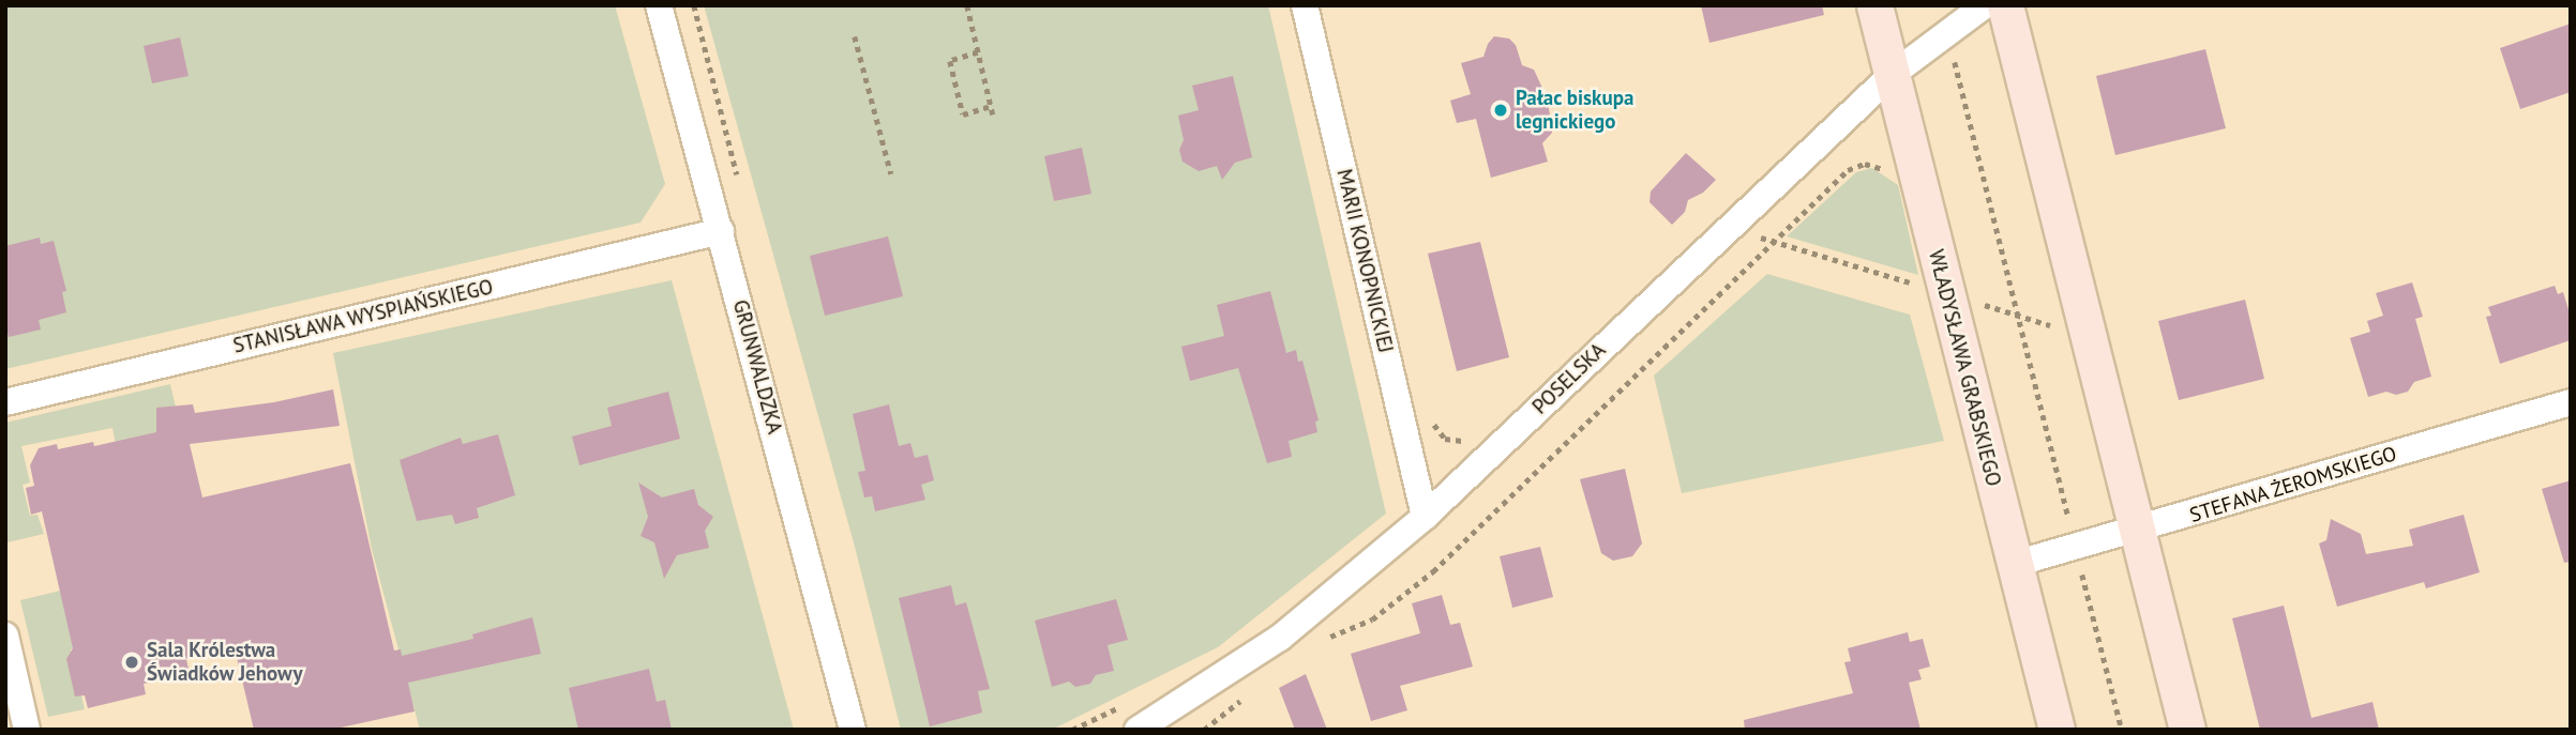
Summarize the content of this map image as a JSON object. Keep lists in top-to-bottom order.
{
  "streets": {
    "street": [
      "MARII KONOPNICKIEJ",
      "STANISŁAWA WYSPIAŃSKIEGO",
      "GRUNWALDZKA",
      "WŁADYSŁAWA GRABSKIEGO",
      "POSELSKA",
      "STEFANA ŻEROMSKIEGO"
    ]
  },
  "crossings": [
    ["MARII KONOPNICKIEJ", "POSELSKA"],
    ["STANISŁAWA WYSPIAŃSKIEGO", "GRUNWALDZKA"],
    ["WŁADYSŁAWA GRABSKIEGO", "POSELSKA"],
    ["WŁADYSŁAWA GRABSKIEGO", "STEFANA ŻEROMSKIEGO"]
  ],
  "places": ["Pałac biskupa legnickiego", "Sala Królestwa Świadków Jehowy"]
}
